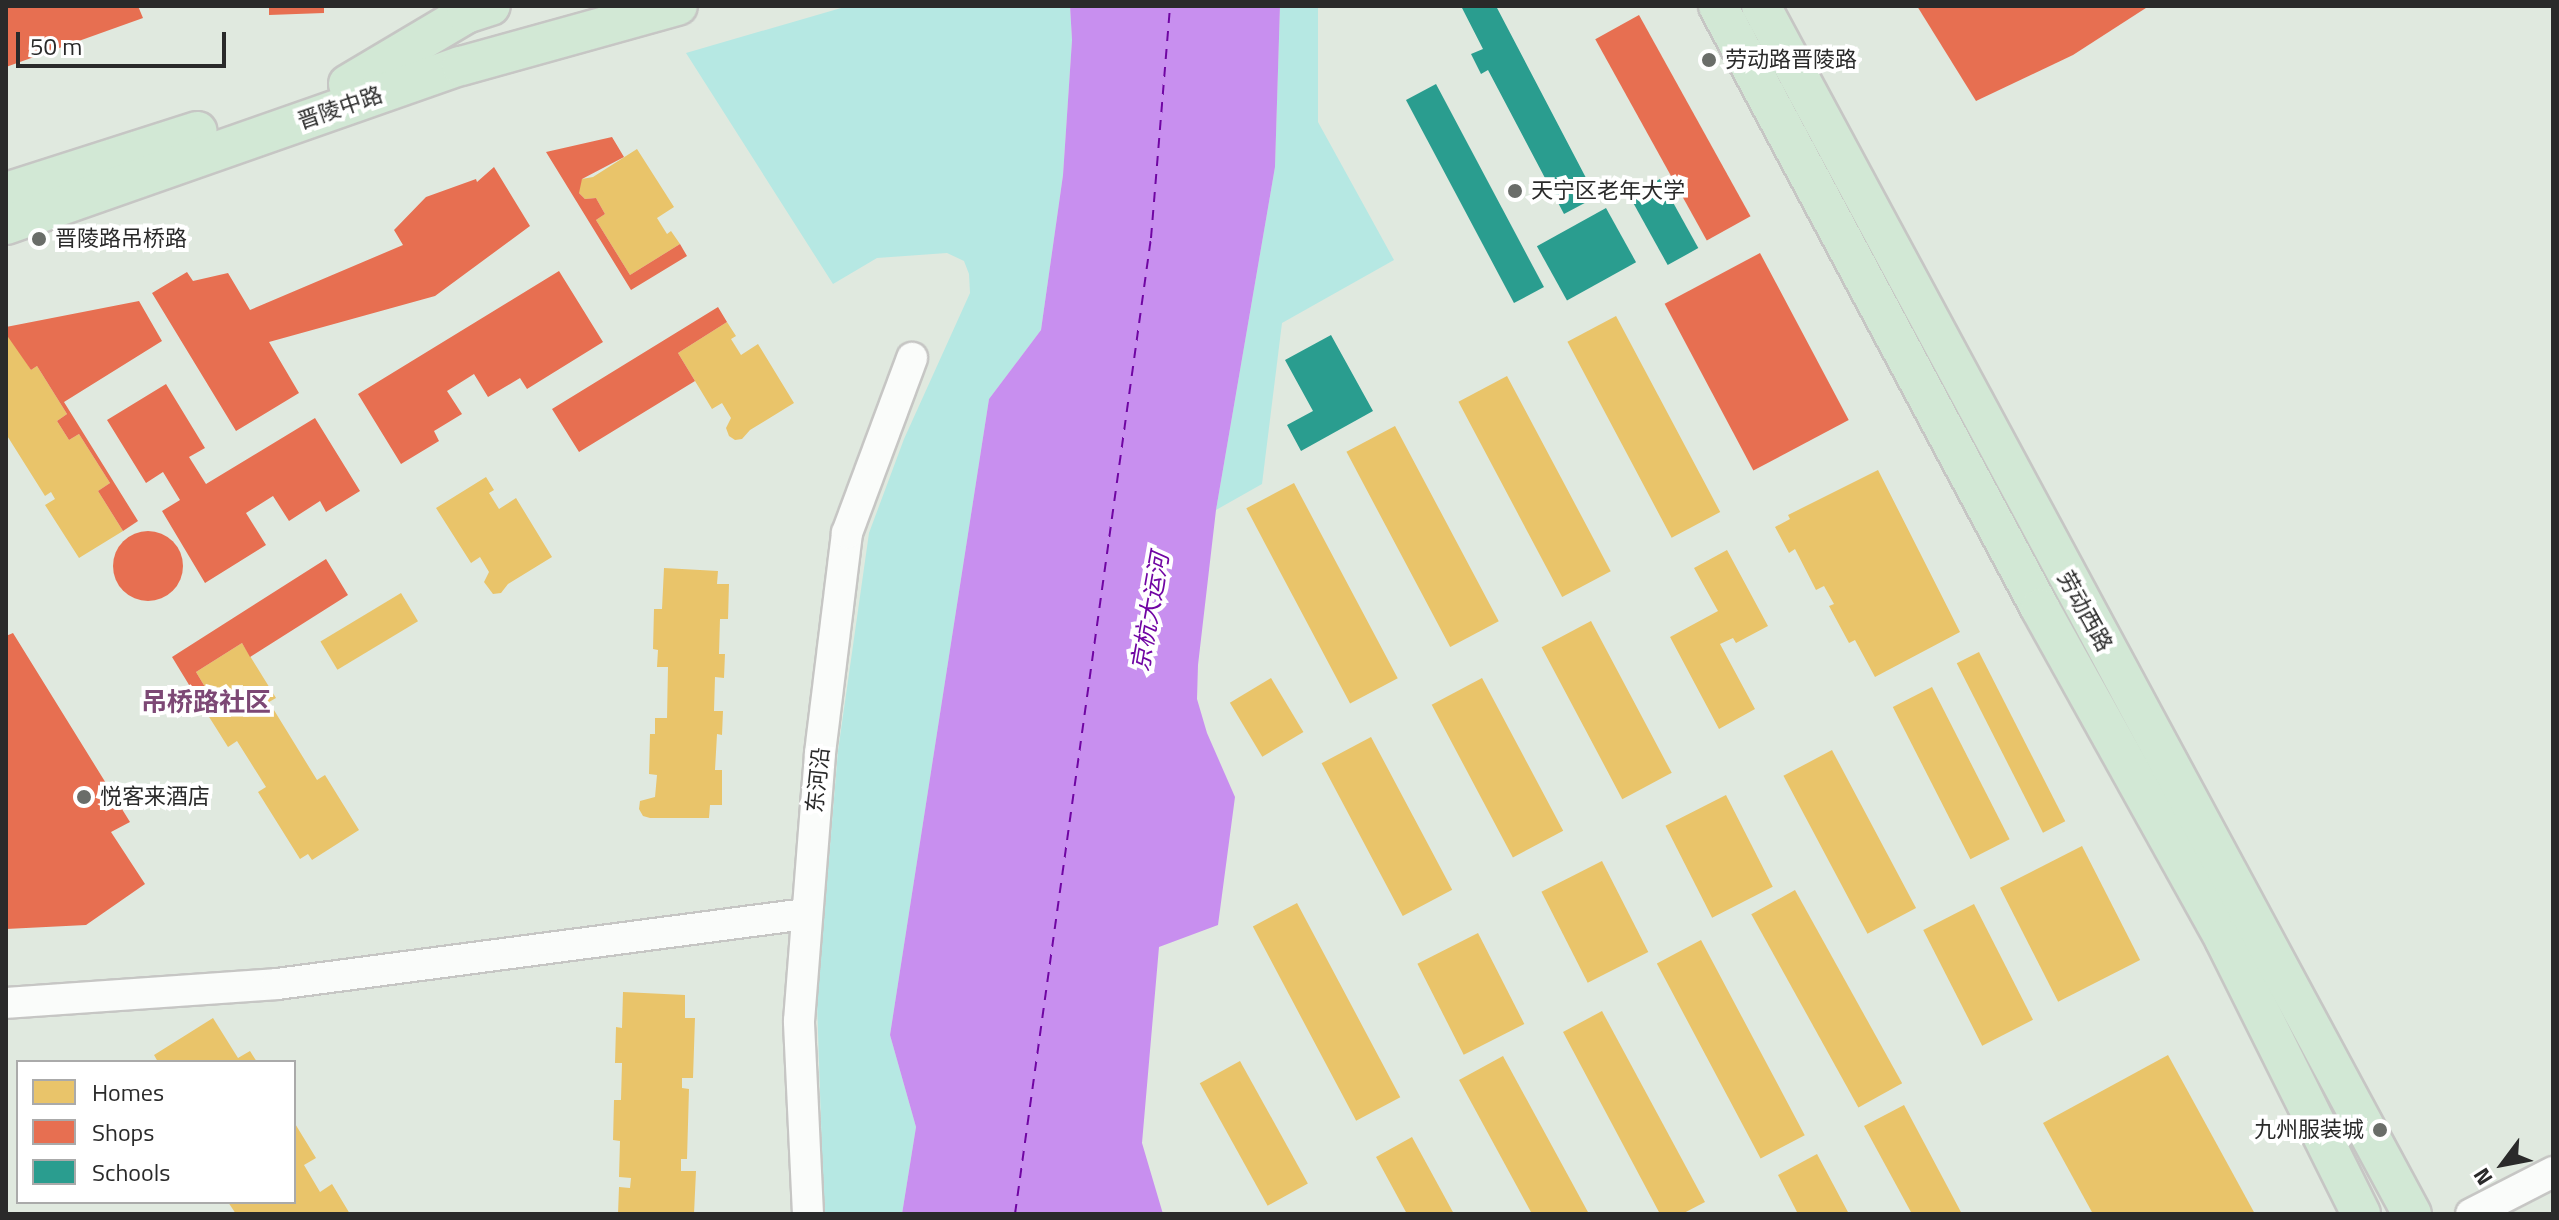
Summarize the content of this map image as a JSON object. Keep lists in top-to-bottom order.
{
  "streets": {
    "main road": ["晋陵中路", "劳动西路"],
    "street": ["东河沿"]
  },
  "districts": ["吊桥路社区"],
  "water": ["京杭大运河"],
  "places": [
    "劳动路晋陵路",
    "天宁区老年大学",
    "晋陵路吊桥路",
    "悦客来酒店",
    "九州服装城"
  ],
  "legend": ["Homes", "Shops", "Schools"],
  "scale_bar": "50 m",
  "north": "bottom left"
}
